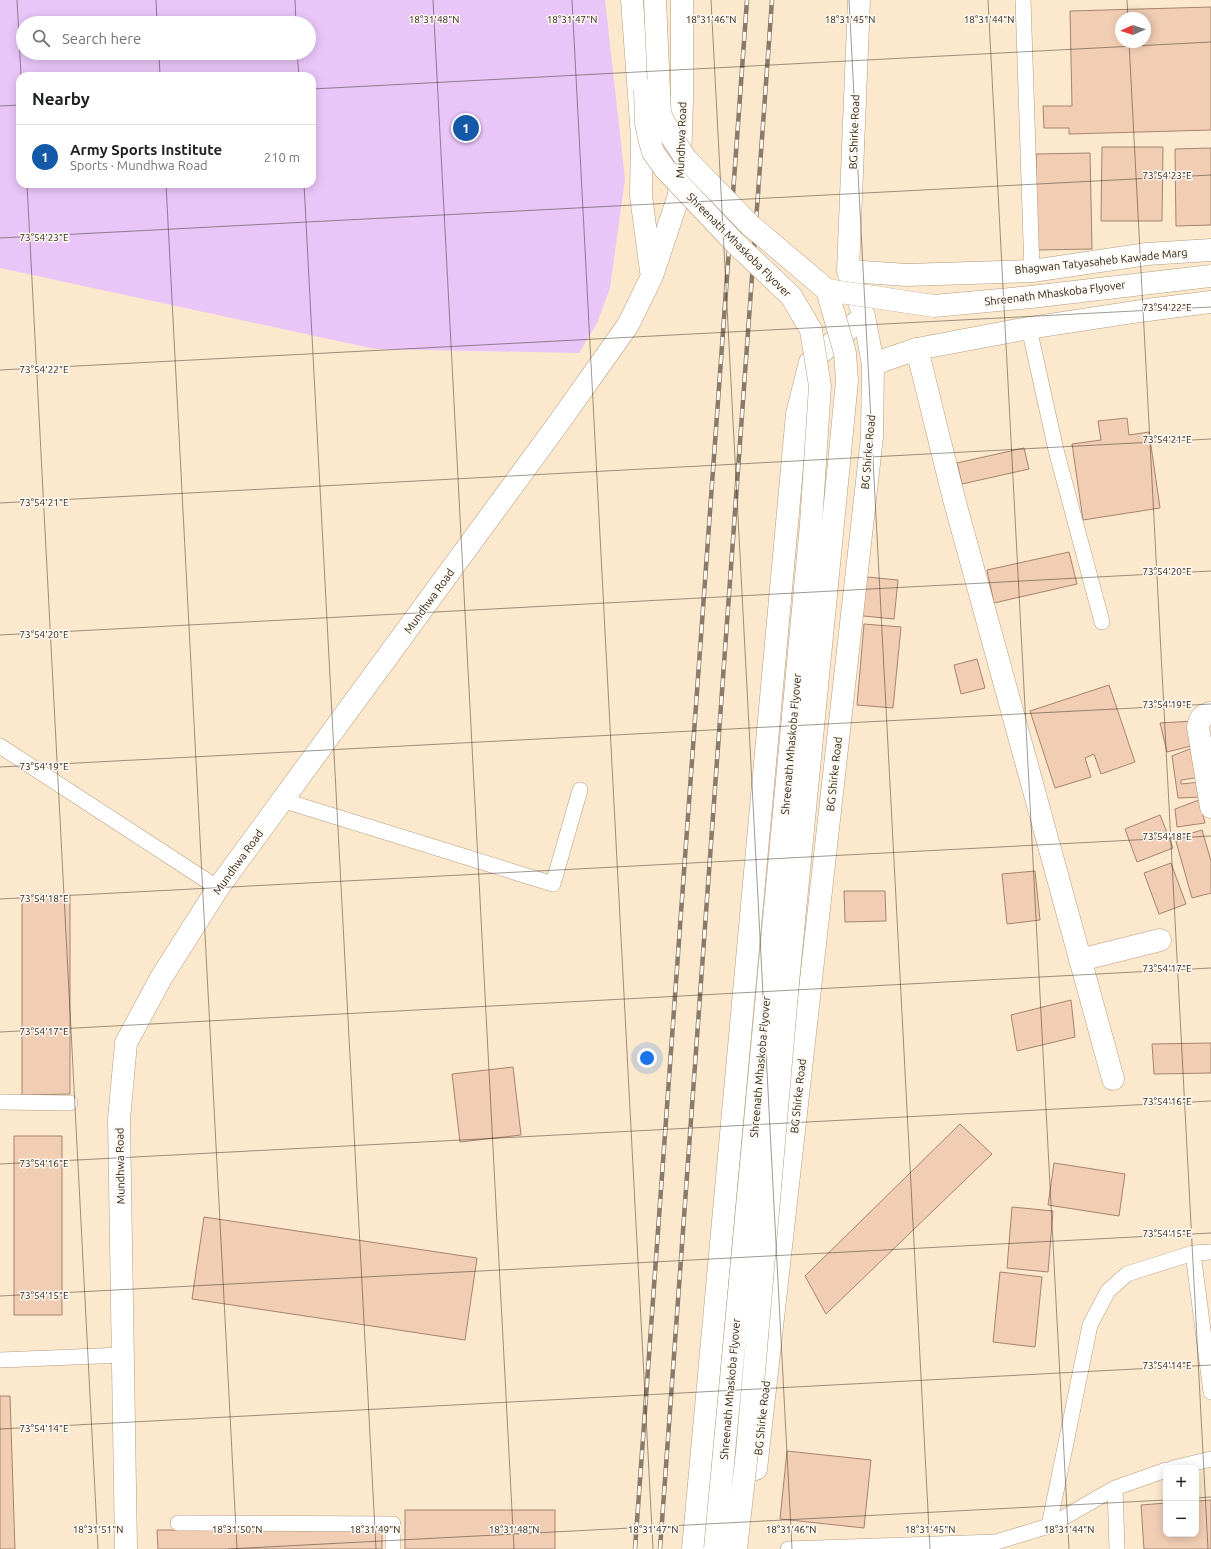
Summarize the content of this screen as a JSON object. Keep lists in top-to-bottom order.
{
  "streets": {
    "main road": [
      "BG Shirke Road",
      "Mundhwa Road",
      "Shreenath Mhaskoba Flyover",
      "Bhagwan Tatyasaheb Kawade Marg"
    ]
  },
  "crossings": [
    ["BG Shirke Road", "Bhagwan Tatyasaheb Kawade Marg"]
  ],
  "north": "left",
  "page": {
    "search": "Search here",
    "heading": "Nearby",
    "pins": "1",
    "list": [
      {
        "mark": "1",
        "name": "Army Sports Institute",
        "note": "Sports · Mundhwa Road",
        "value": "210 m"
      }
    ],
    "map_buttons": ["+", "−"]
  },
  "coordinates": [
    "18°31'48\"N",
    "18°31'47\"N",
    "18°31'46\"N",
    "18°31'45\"N",
    "18°31'44\"N",
    "73°54'23\"E",
    "73°54'22\"E",
    "73°54'21\"E",
    "73°54'20\"E",
    "73°54'19\"E",
    "73°54'18\"E",
    "73°54'17\"E",
    "73°54'16\"E",
    "73°54'15\"E",
    "73°54'14\"E",
    "18°31'51\"N",
    "18°31'50\"N",
    "18°31'49\"N"
  ]
}
